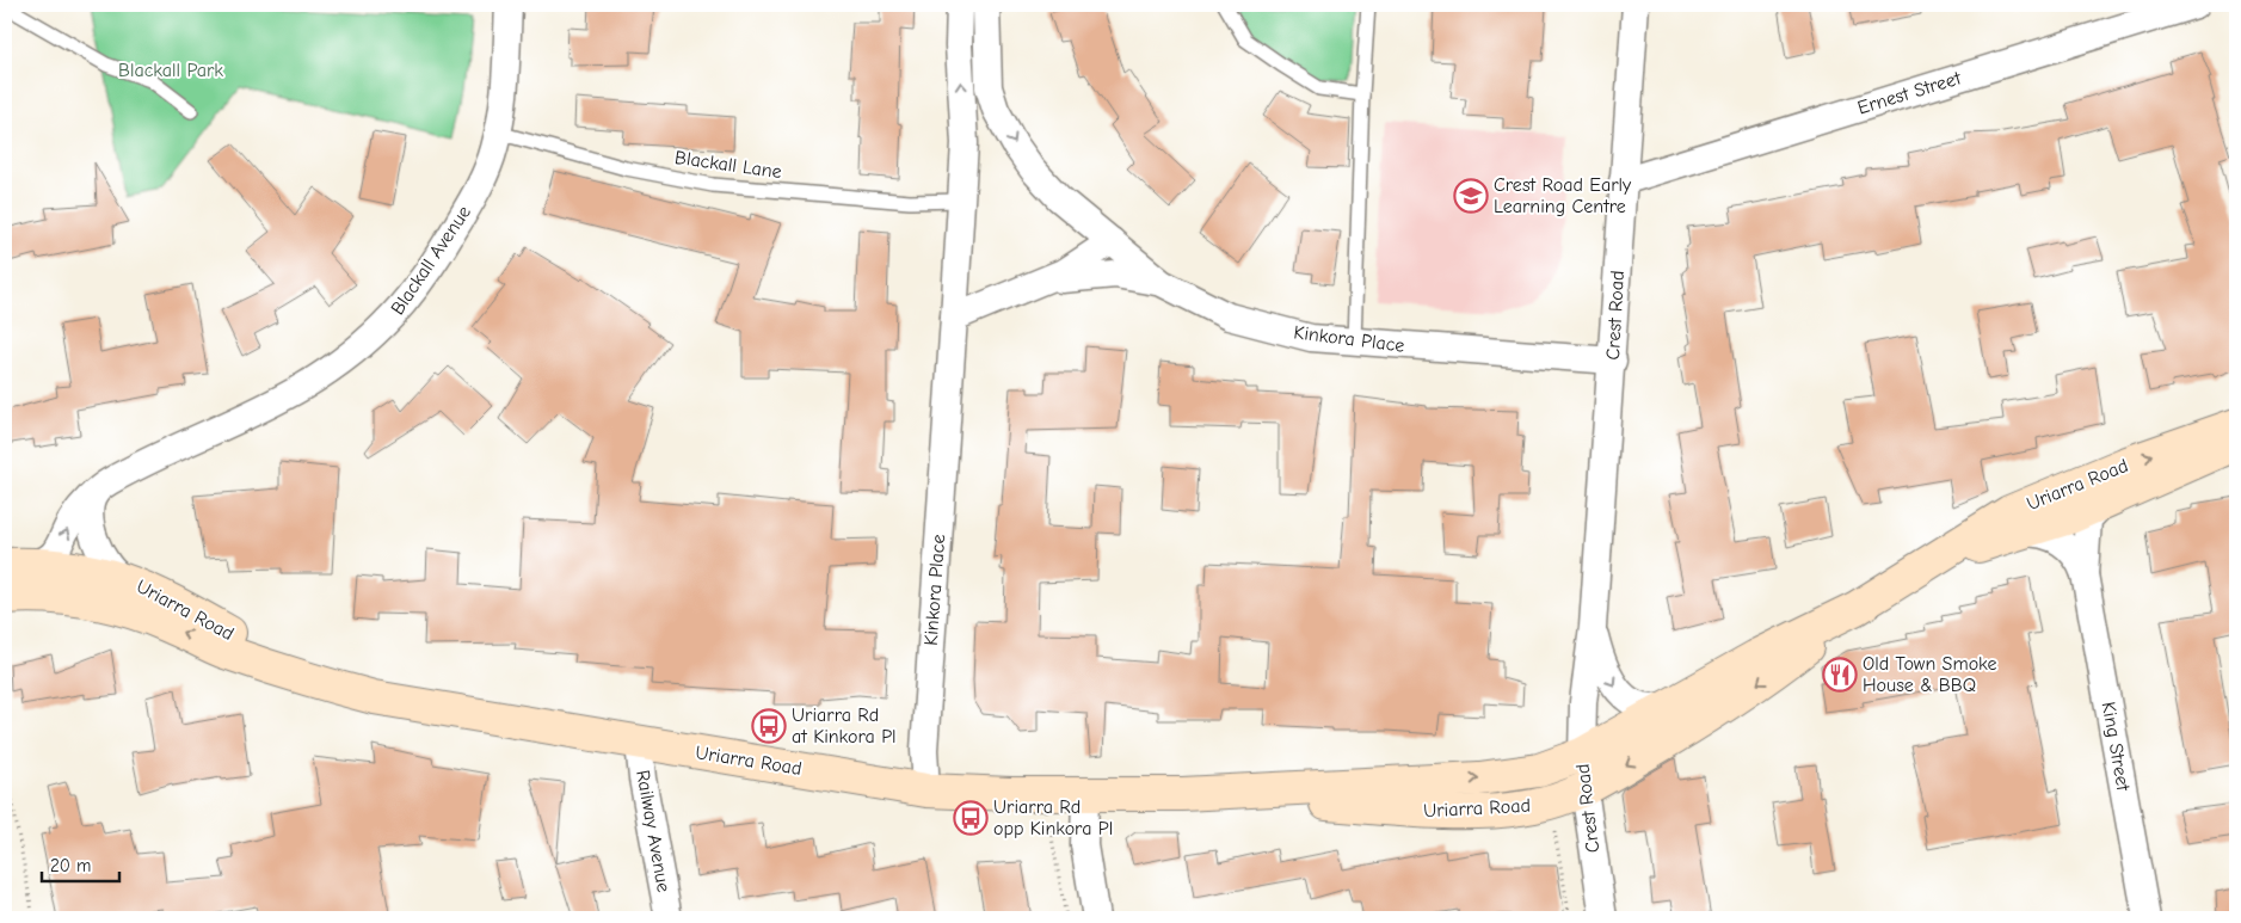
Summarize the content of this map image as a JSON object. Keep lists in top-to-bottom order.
{
  "streets": {
    "main road": ["Crest Road", "Uriarra Road"],
    "street": [
      "Ernest Street",
      "Blackall Avenue",
      "Kinkora Place",
      "King Street",
      "Railway Avenue"
    ],
    "lane": ["Blackall Lane"]
  },
  "crossings": [
    ["Ernest Street", "Crest Road"],
    ["Blackall Lane", "Blackall Avenue"],
    ["Blackall Lane", "Kinkora Place"],
    ["Blackall Avenue", "Uriarra Road"],
    ["Crest Road", "Kinkora Place"],
    ["Crest Road", "Uriarra Road"],
    ["Kinkora Place", "Uriarra Road"],
    ["Uriarra Road", "King Street"],
    ["Uriarra Road", "Railway Avenue"]
  ],
  "parks": ["Blackall Park"],
  "places": {
    "school or university": ["Crest Road Early Learning Centre"],
    "restaurant": ["Old Town Smoke House & BBQ"],
    "bus stop": ["Uriarra Rd at Kinkora Pl", "Uriarra Rd opp Kinkora Pl"]
  },
  "scale_bar": "20 m"
}
